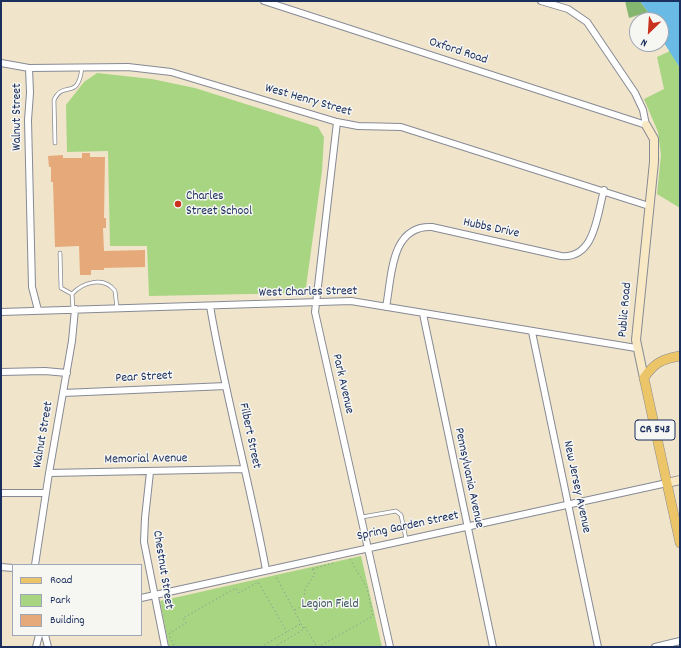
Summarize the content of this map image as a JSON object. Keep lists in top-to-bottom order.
{
  "streets": {
    "main road": ["Public Road", "CR 543"],
    "street": [
      "Oxford Road",
      "West Henry Street",
      "Walnut Street",
      "Hubbs Drive",
      "West Charles Street",
      "Pear Street",
      "Park Avenue",
      "Filbert Street",
      "Memorial Avenue",
      "Pennsylvania Avenue",
      "New Jersey Avenue",
      "Spring Garden Street",
      "Chestnut Street"
    ]
  },
  "crossings": [
    ["Oxford Road", "Public Road"],
    ["West Henry Street", "Walnut Street"],
    ["West Henry Street", "Hubbs Drive"],
    ["West Henry Street", "Public Road"],
    ["West Henry Street", "Park Avenue"],
    ["Walnut Street", "West Charles Street"],
    ["Walnut Street", "Pear Street"],
    ["Walnut Street", "Memorial Avenue"],
    ["Hubbs Drive", "West Charles Street"],
    ["West Charles Street", "Public Road"],
    ["West Charles Street", "Park Avenue"],
    ["West Charles Street", "Filbert Street"],
    ["West Charles Street", "Pennsylvania Avenue"],
    ["West Charles Street", "New Jersey Avenue"],
    ["Public Road", "Spring Garden Street"],
    ["Pear Street", "Filbert Street"],
    ["Park Avenue", "Spring Garden Street"],
    ["Filbert Street", "Memorial Avenue"],
    ["Filbert Street", "Spring Garden Street"],
    ["Memorial Avenue", "Chestnut Street"],
    ["Pennsylvania Avenue", "Spring Garden Street"],
    ["New Jersey Avenue", "Spring Garden Street"],
    ["Spring Garden Street", "Chestnut Street"]
  ],
  "parks": ["Legion Field"],
  "places": ["Charles Street School"],
  "legend": ["Road", "Park", "Building"],
  "north": "bottom left"
}
